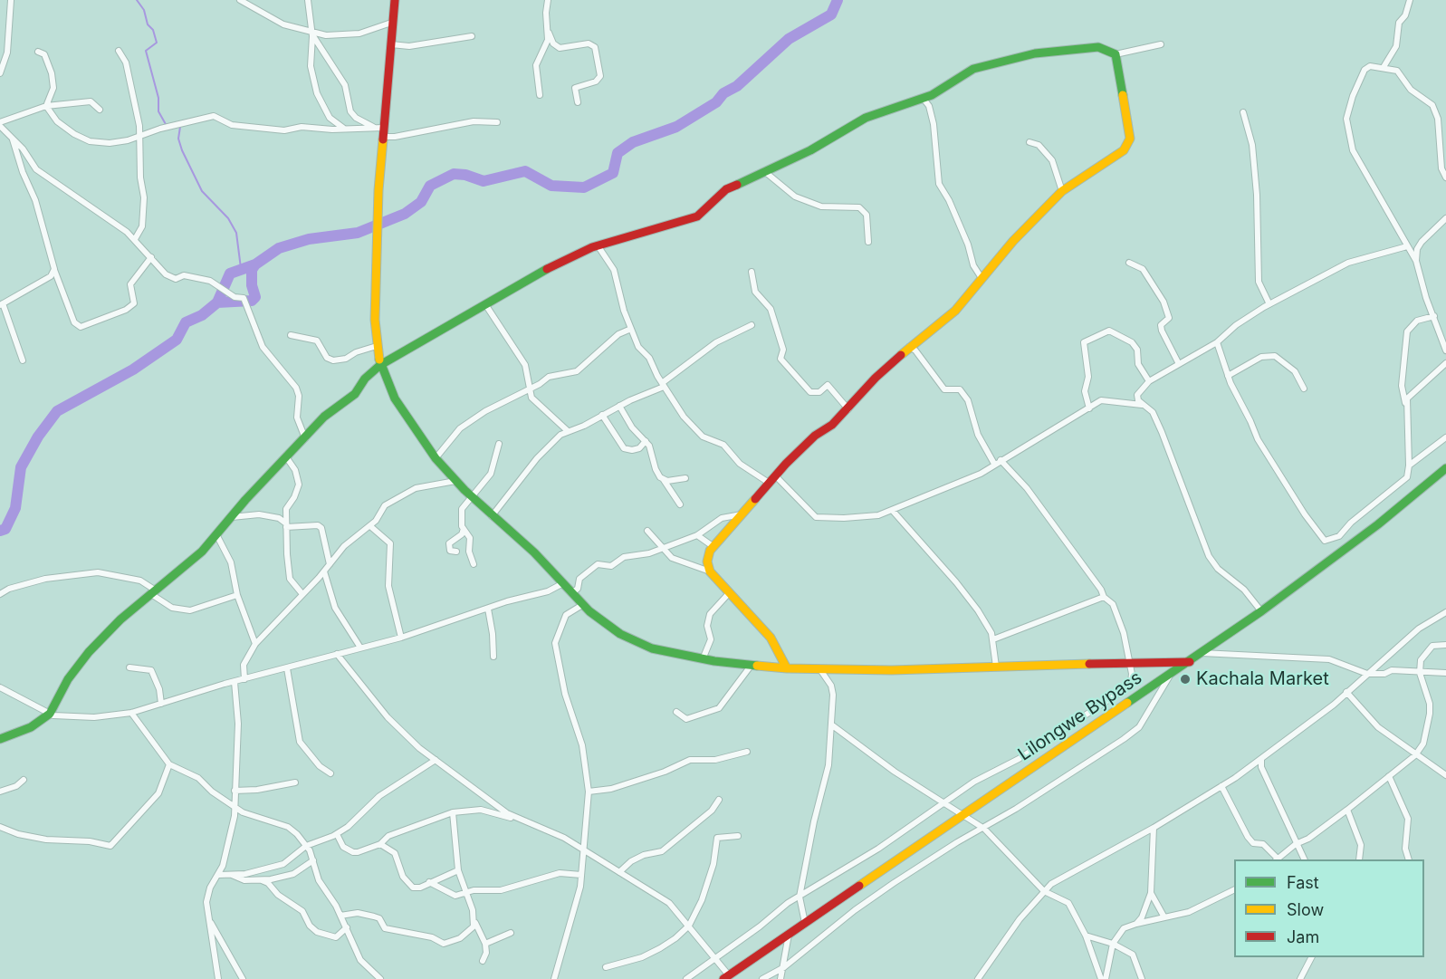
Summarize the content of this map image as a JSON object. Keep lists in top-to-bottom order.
{
  "streets": {
    "street": ["Lilongwe Bypass"]
  },
  "places": ["Kachala Market"],
  "legend": ["Fast", "Slow", "Jam"]
}
